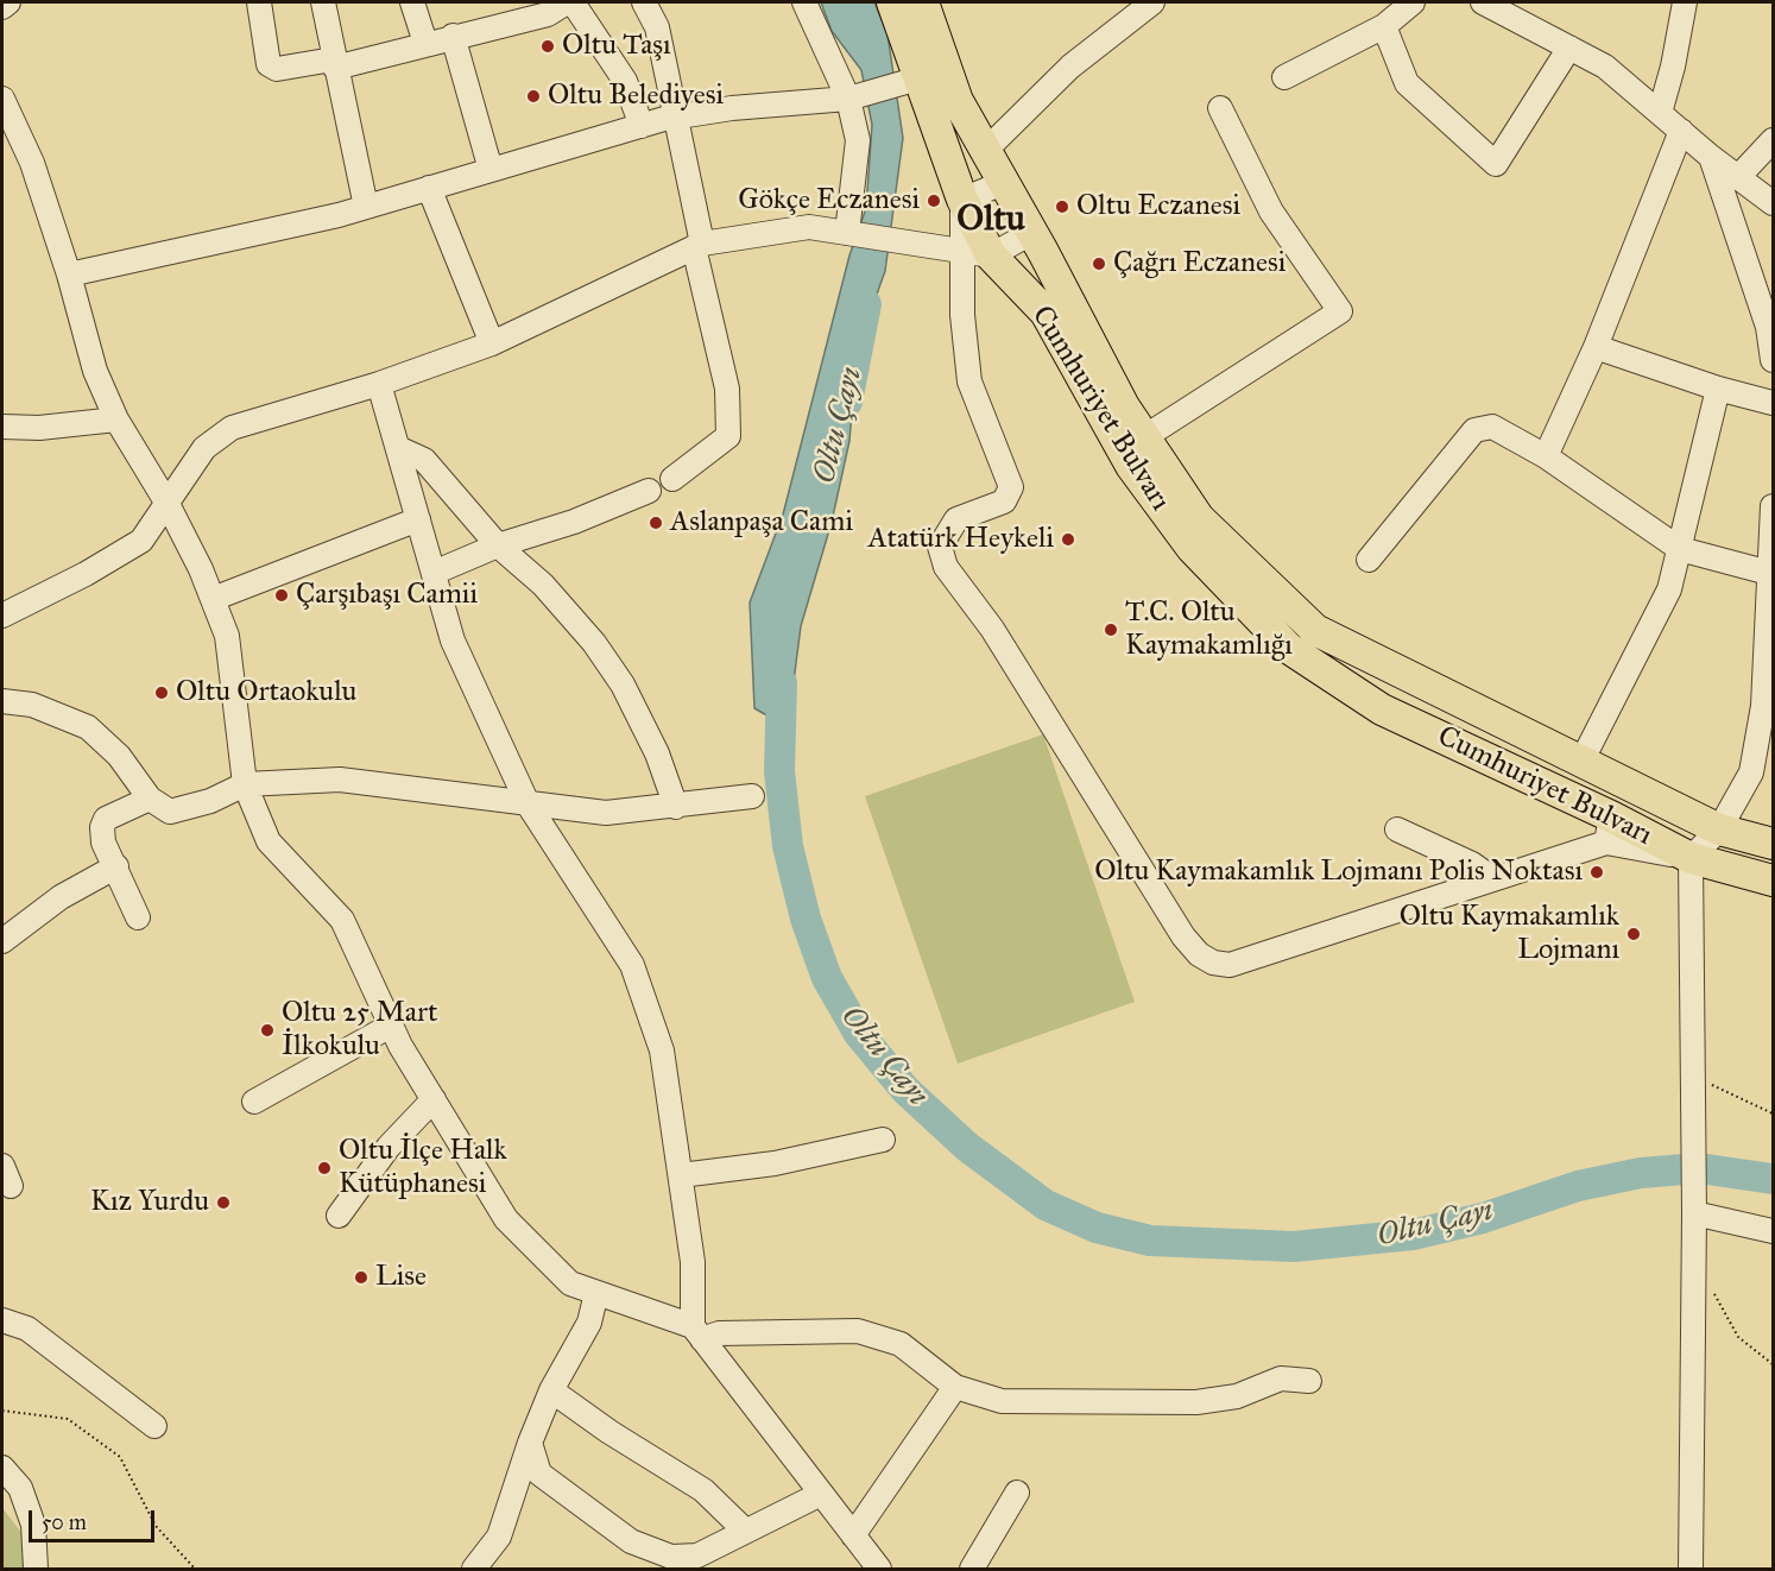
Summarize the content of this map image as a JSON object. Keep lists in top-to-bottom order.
{
  "streets": {
    "main road": ["Cumhuriyet Bulvarı"]
  },
  "districts": ["Oltu"],
  "water": ["Oltu Çayı"],
  "places": [
    "Oltu Taşı",
    "Oltu Belediyesi",
    "Gökçe Eczanesi",
    "Oltu Eczanesi",
    "Çağrı Eczanesi",
    "Aslanpaşa Cami",
    "Atatürk Heykeli",
    "Çarşıbaşı Camii",
    "T.C. Oltu Kaymakamlığı",
    "Oltu Ortaokulu",
    "Oltu Kaymakamlık Lojmanı Polis Noktası",
    "Oltu Kaymakamlık Lojmanı",
    "Oltu 25 Mart İlkokulu",
    "Oltu İlçe Halk Kütüphanesi",
    "Kız Yurdu",
    "Lise"
  ],
  "scale_bar": "50 m"
}
